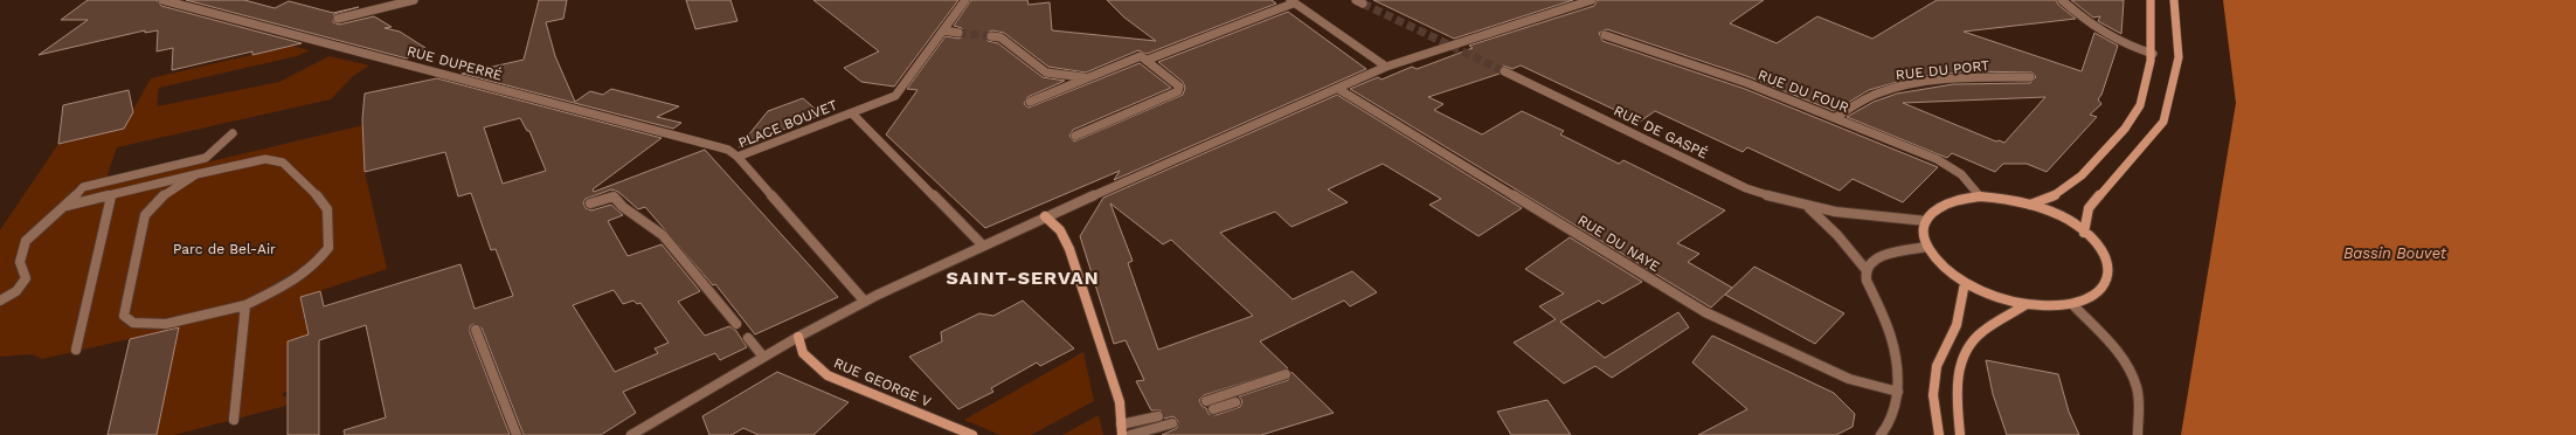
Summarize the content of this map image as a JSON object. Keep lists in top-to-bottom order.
{
  "streets": {
    "main road": ["RUE GEORGE V"],
    "street": [
      "RUE DUPERRÉ",
      "RUE DU PORT",
      "RUE DU FOUR",
      "PLACE BOUVET",
      "RUE DE GASPÉ",
      "RUE DU NAYE"
    ]
  },
  "crossings": [
    ["RUE DUPERRÉ", "PLACE BOUVET"],
    ["RUE DU PORT", "RUE DU FOUR"]
  ],
  "districts": ["SAINT-SERVAN"],
  "water": ["Bassin Bouvet"],
  "parks": ["Parc de Bel-Air"]
}
